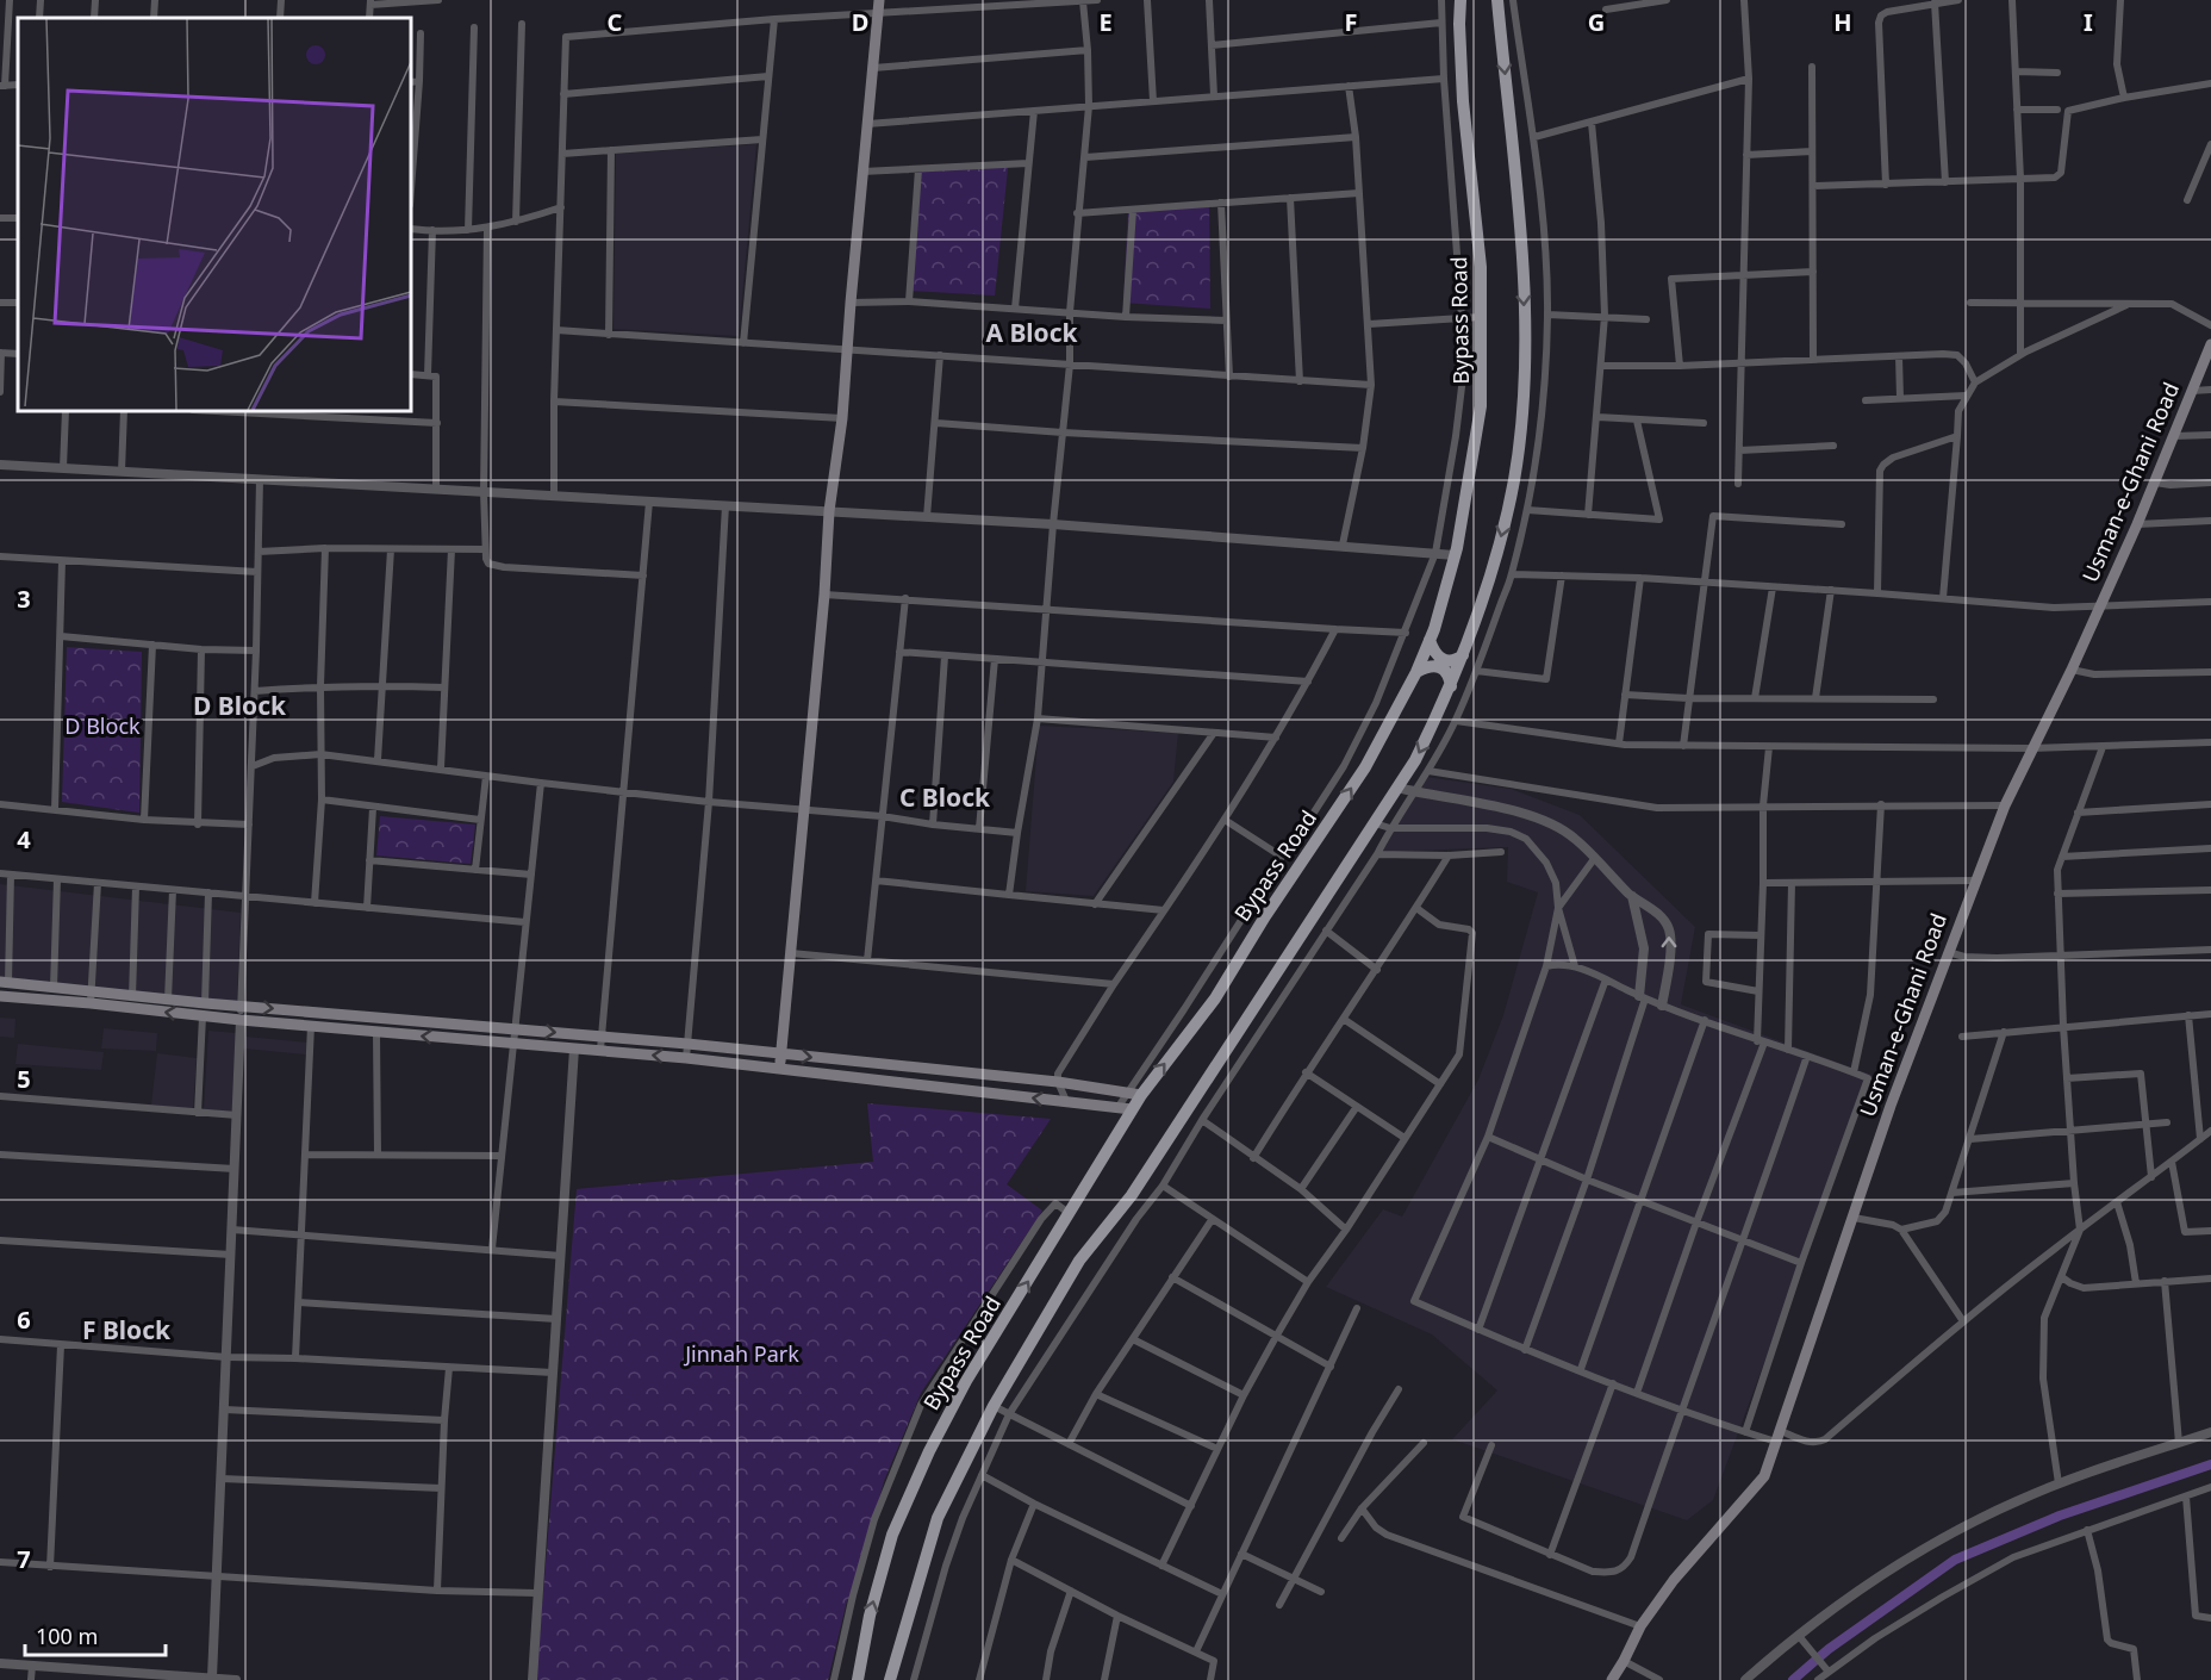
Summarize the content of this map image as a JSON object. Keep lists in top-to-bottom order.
{
  "streets": {
    "main road": ["Bypass Road", "Usman-e-Ghani Road"]
  },
  "districts": [
    "A Block",
    "D Block",
    "C Block",
    "F Block"
  ],
  "parks": ["D Block", "Jinnah Park"],
  "scale_bar": "100 m",
  "grid": {
    "columns": [
      "C",
      "D",
      "E",
      "F",
      "G",
      "H",
      "I"
    ],
    "rows": [
      "3",
      "4",
      "5",
      "6",
      "7"
    ]
  }
}
